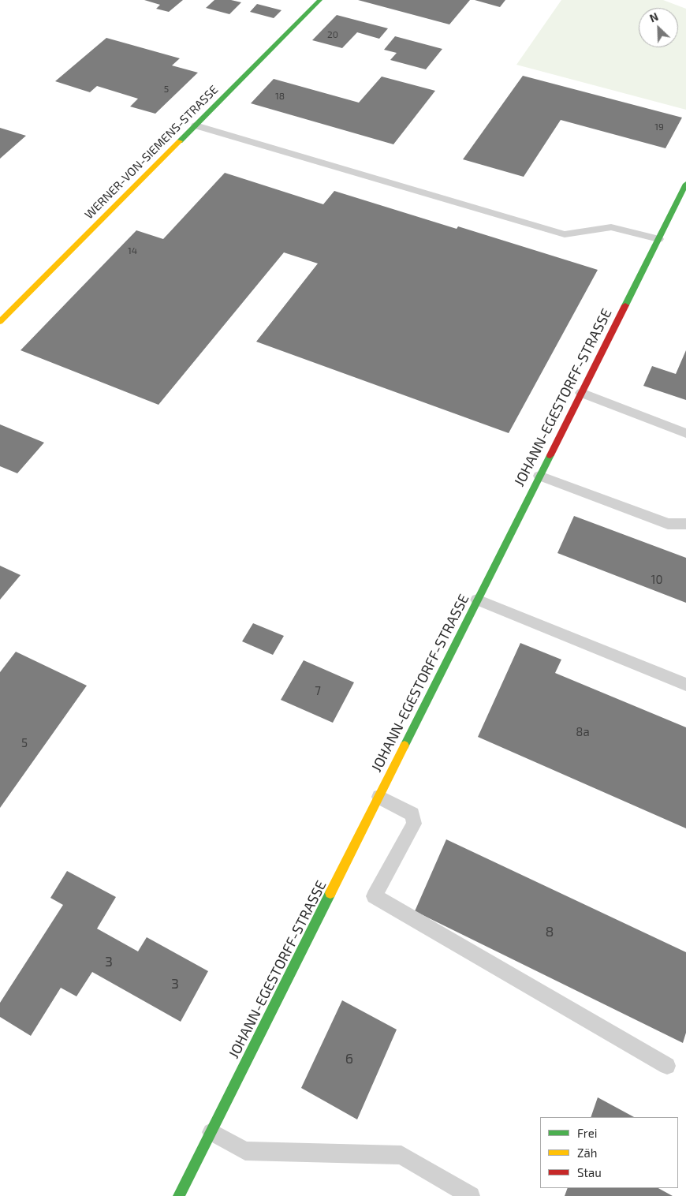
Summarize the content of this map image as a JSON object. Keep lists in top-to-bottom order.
{
  "streets": {
    "street": ["WERNER-VON-SIEMENS-STRASSE", "JOHANN-EGESTORFF-STRASSE"]
  },
  "house_numbers": [
    "20",
    "5",
    "18",
    "19",
    "14",
    "10",
    "7",
    "8a",
    "5",
    "8",
    "3",
    "3",
    "6"
  ],
  "legend": ["Frei", "Zäh", "Stau"],
  "north": "top left"
}
